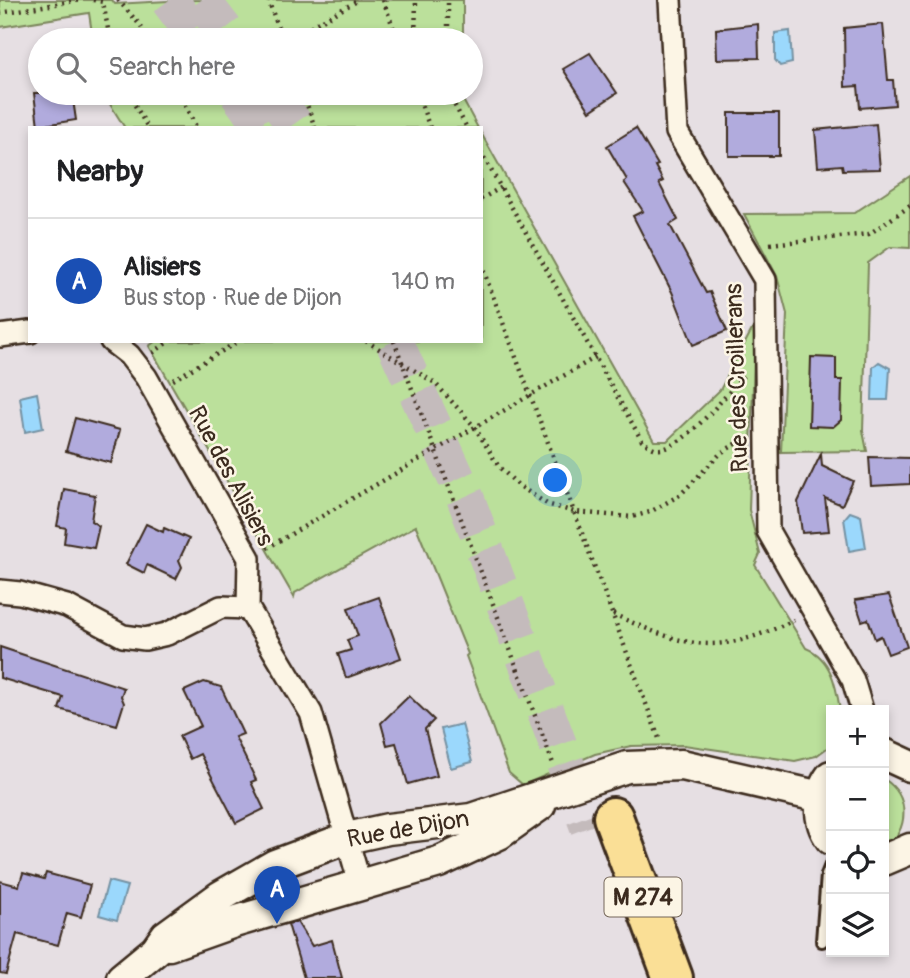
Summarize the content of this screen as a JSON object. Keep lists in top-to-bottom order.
{
  "streets": {
    "highway": ["M 274"],
    "street": ["Rue des Croillerans", "Rue des Alisiers", "Rue de Dijon"]
  },
  "page": {
    "search": "Search here",
    "heading": "Nearby",
    "list": [
      {
        "mark": "A",
        "name": "Alisiers",
        "note": "Bus stop · Rue de Dijon",
        "value": "140 m"
      }
    ],
    "map_buttons": ["+", "−"],
    "pins": "A"
  }
}
